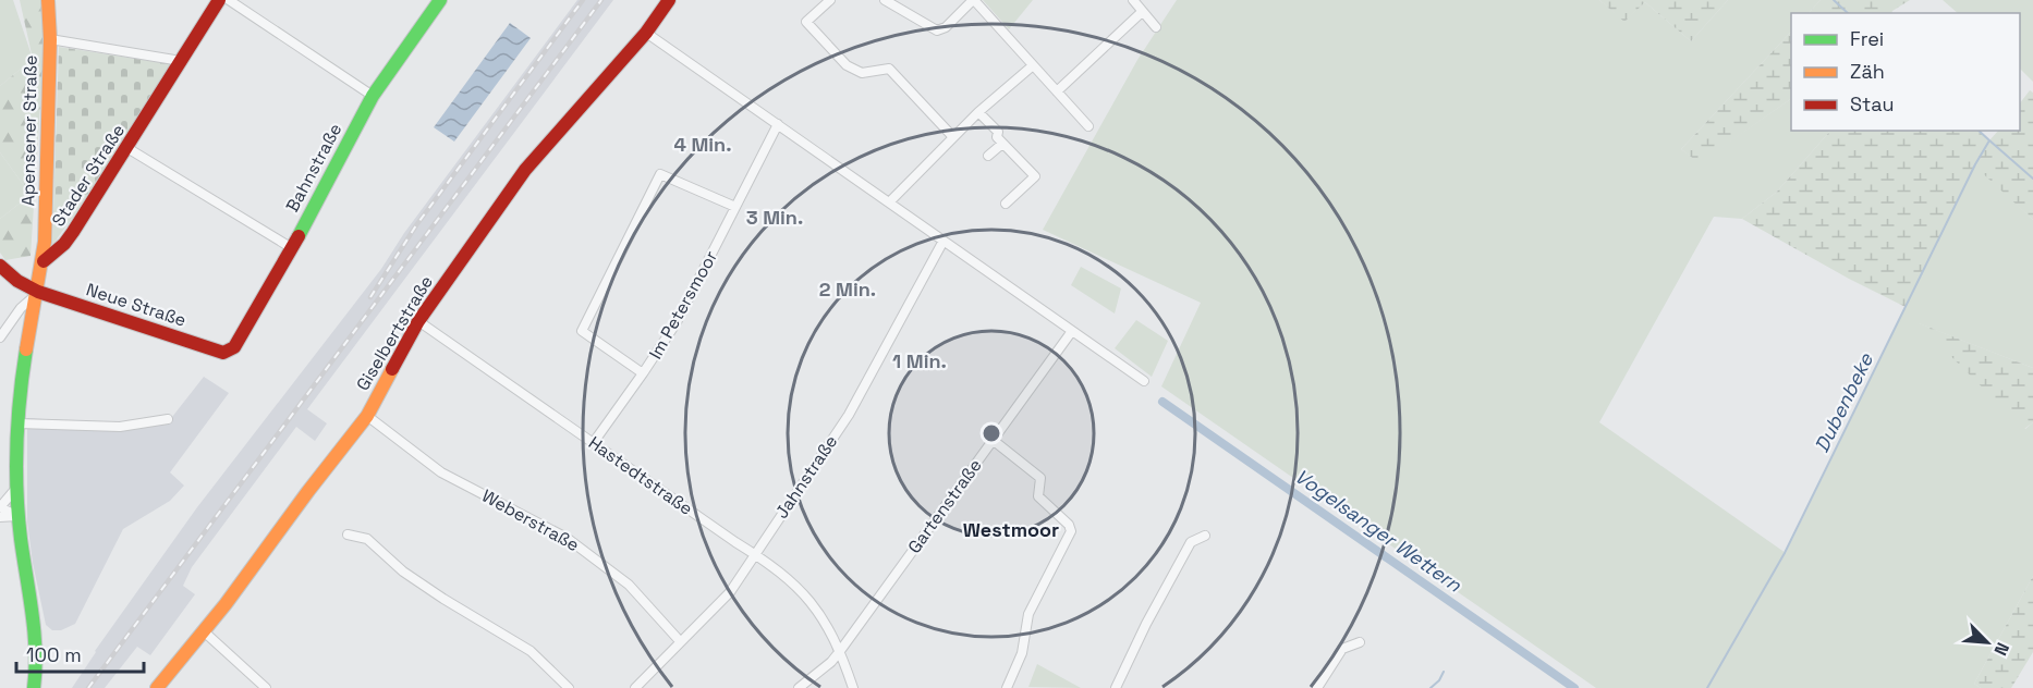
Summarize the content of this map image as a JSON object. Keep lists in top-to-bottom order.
{
  "streets": {
    "street": [
      "Apensener Straße",
      "Bahnstraße",
      "Stader Straße",
      "Neue Straße",
      "Im Petersmoor",
      "Giselbertstraße",
      "Hastedtstraße",
      "Jahnstraße",
      "Gartenstraße",
      "Weberstraße"
    ]
  },
  "crossings": [
    ["Apensener Straße", "Stader Straße"],
    ["Bahnstraße", "Neue Straße"],
    ["Im Petersmoor", "Hastedtstraße"],
    ["Giselbertstraße", "Hastedtstraße"],
    ["Giselbertstraße", "Weberstraße"],
    ["Hastedtstraße", "Jahnstraße"],
    ["Hastedtstraße", "Gartenstraße"],
    ["Jahnstraße", "Weberstraße"]
  ],
  "districts": ["Westmoor"],
  "water": ["Dubenbeke", "Vogelsanger Wettern"],
  "legend": ["Frei", "Zäh", "Stau"],
  "scale_bar": "100 m",
  "north": "bottom right",
  "rings": [
    "4 Min.",
    "3 Min.",
    "2 Min.",
    "1 Min."
  ]
}
